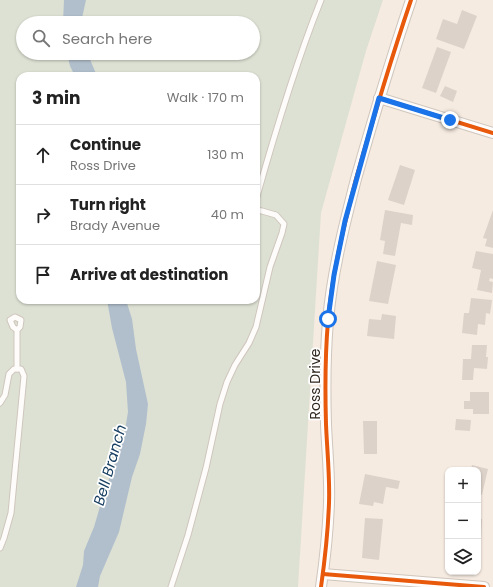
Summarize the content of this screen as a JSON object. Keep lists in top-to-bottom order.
{
  "streets": {
    "street": ["Ross Drive"]
  },
  "water": ["Bell Branch"],
  "page": {
    "search": "Search here",
    "heading": ["3 min", "Walk · 170 m"],
    "list": [
      ["Continue", "Ross Drive", "130 m"],
      ["Turn right", "Brady Avenue", "40 m"],
      "Arrive at destination"
    ],
    "map_buttons": ["+", "−"]
  }
}
